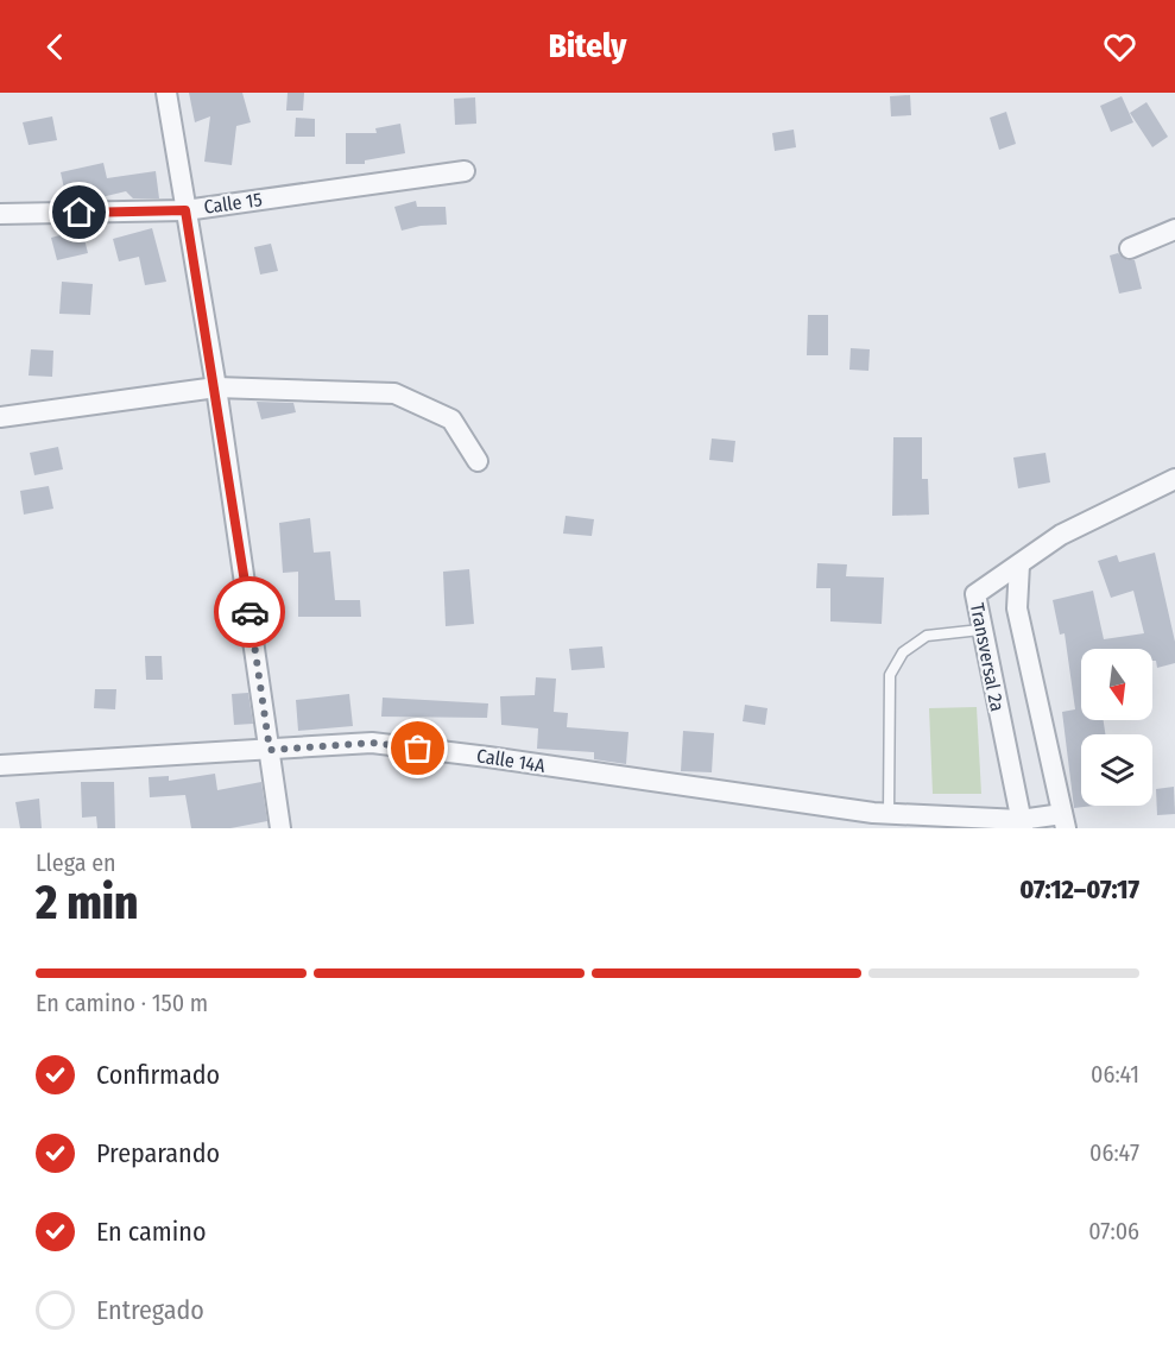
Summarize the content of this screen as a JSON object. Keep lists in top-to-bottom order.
{
  "streets": {
    "street": ["Calle 15", "Transversal 2a", "Calle 14A"]
  },
  "crossings": [
    ["Transversal 2a", "Calle 14A"]
  ],
  "north": "bottom",
  "page": {
    "header": "Bitely",
    "heading": ["2 min", "Llega en", "07:12–07:17"],
    "bar": "En camino · 150 m",
    "list": [
      ["Confirmado", "06:41"],
      ["Preparando", "06:47"],
      ["En camino", "07:06"],
      "Entregado"
    ]
  }
}
